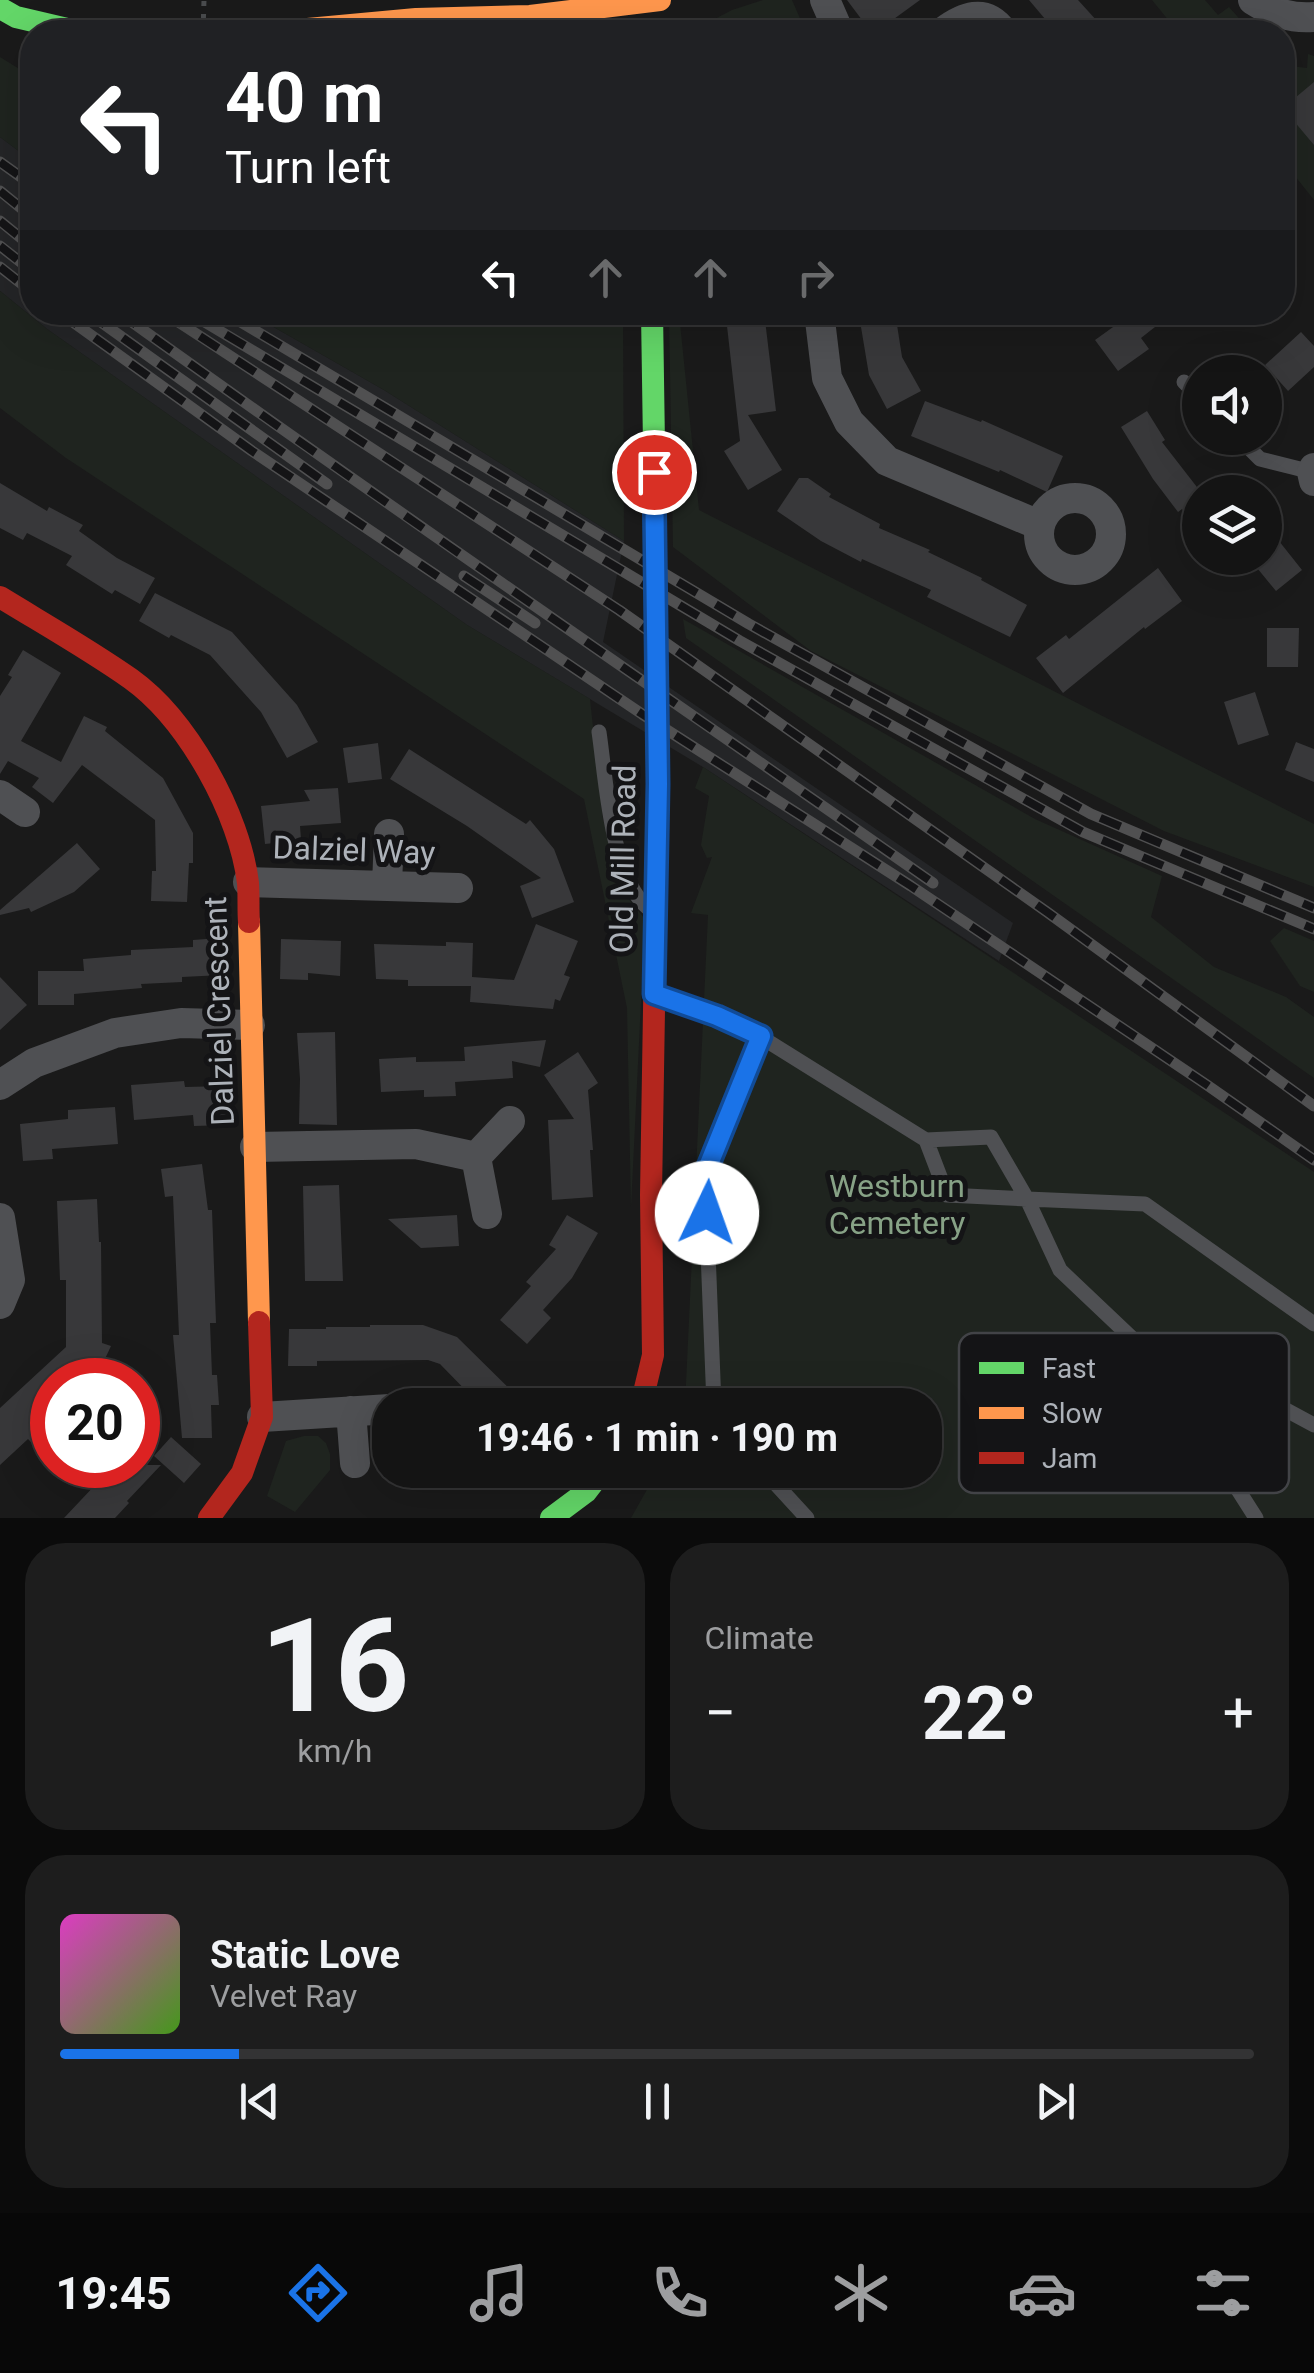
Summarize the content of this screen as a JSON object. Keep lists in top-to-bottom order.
{
  "streets": {
    "street": ["Dalziel Way", "Old Mill Road", "Dalziel Crescent"]
  },
  "crossings": [
    ["Dalziel Way", "Dalziel Crescent"]
  ],
  "parks": ["Westburn Cemetery"],
  "legend": ["Fast", "Slow", "Jam"],
  "page": {
    "turn": ["40 m", "Turn left"],
    "limit": "20",
    "trip": "19:46 · 1 min · 190 m",
    "tile": [
      ["16", "km/h"],
      "Climate"
    ],
    "heat": ["−", "22°", "+"],
    "song": ["Static Love", "Velvet Ray"],
    "tabs": "19:45"
  }
}
